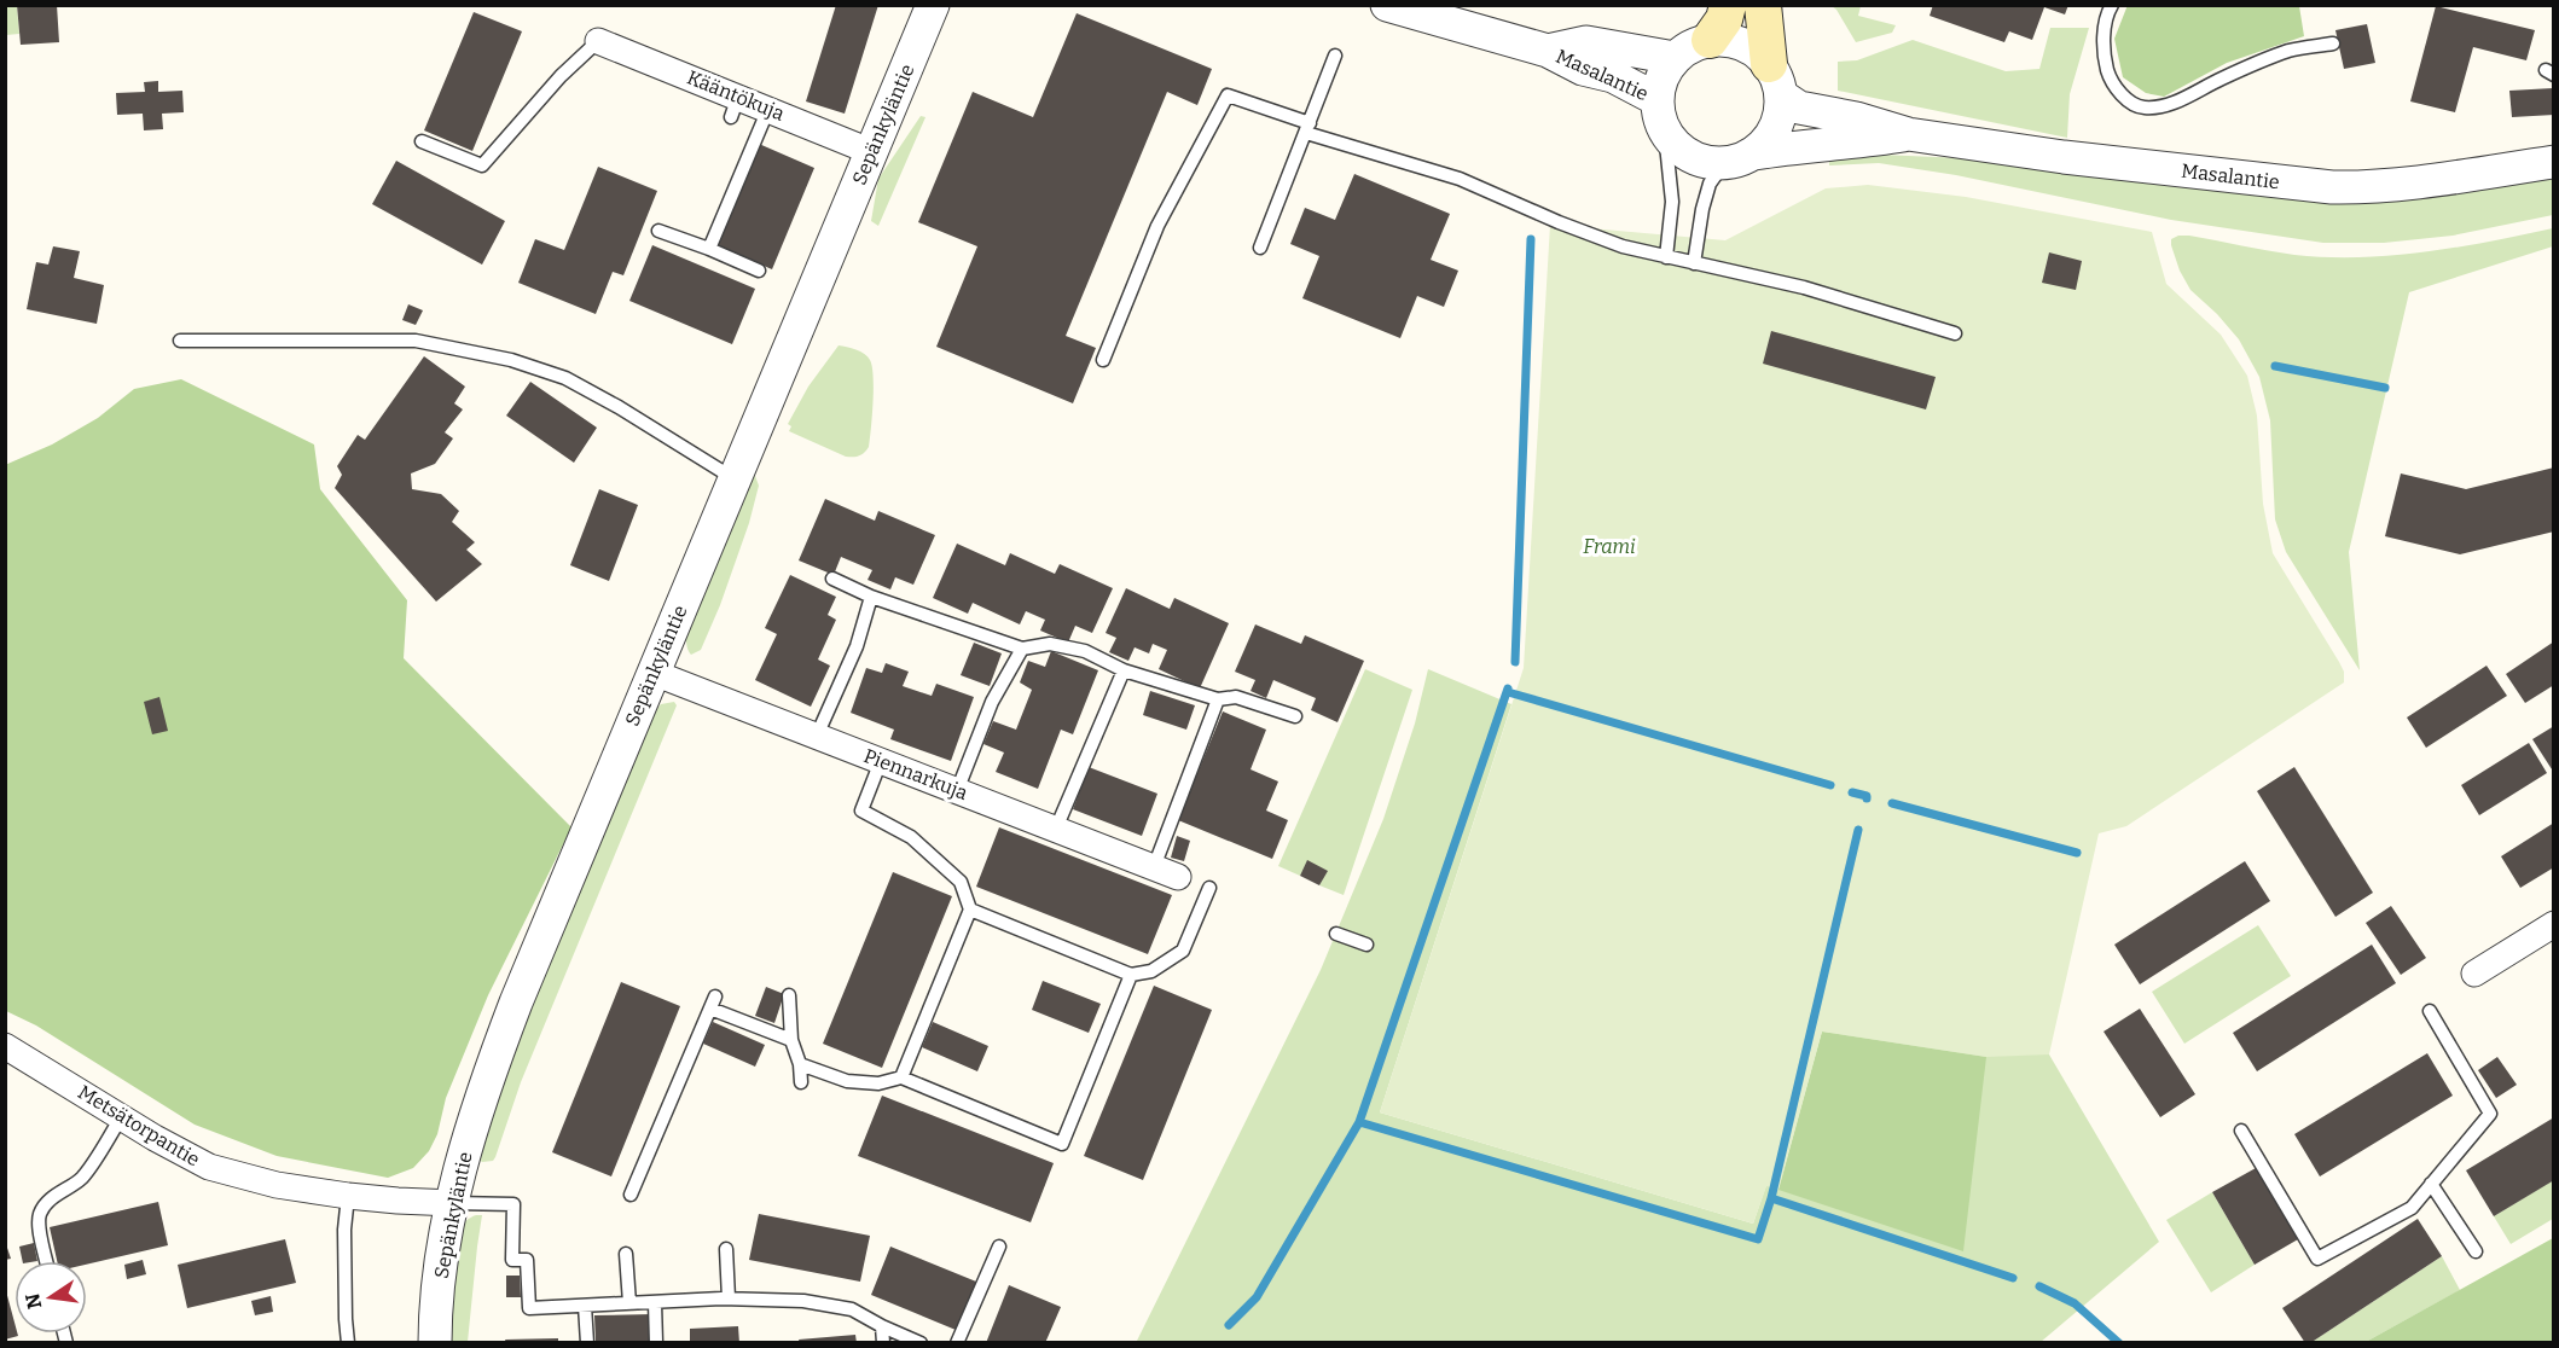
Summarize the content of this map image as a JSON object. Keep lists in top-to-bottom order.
{
  "streets": {
    "street": [
      "Masalantie",
      "Kääntökuja",
      "Sepänkyläntie",
      "Piennarkuja",
      "Metsätorpantie"
    ]
  },
  "crossings": [
    ["Kääntökuja", "Sepänkyläntie"],
    ["Sepänkyläntie", "Piennarkuja"],
    ["Sepänkyläntie", "Metsätorpantie"]
  ],
  "parks": ["Frami"],
  "north": "left"
}
